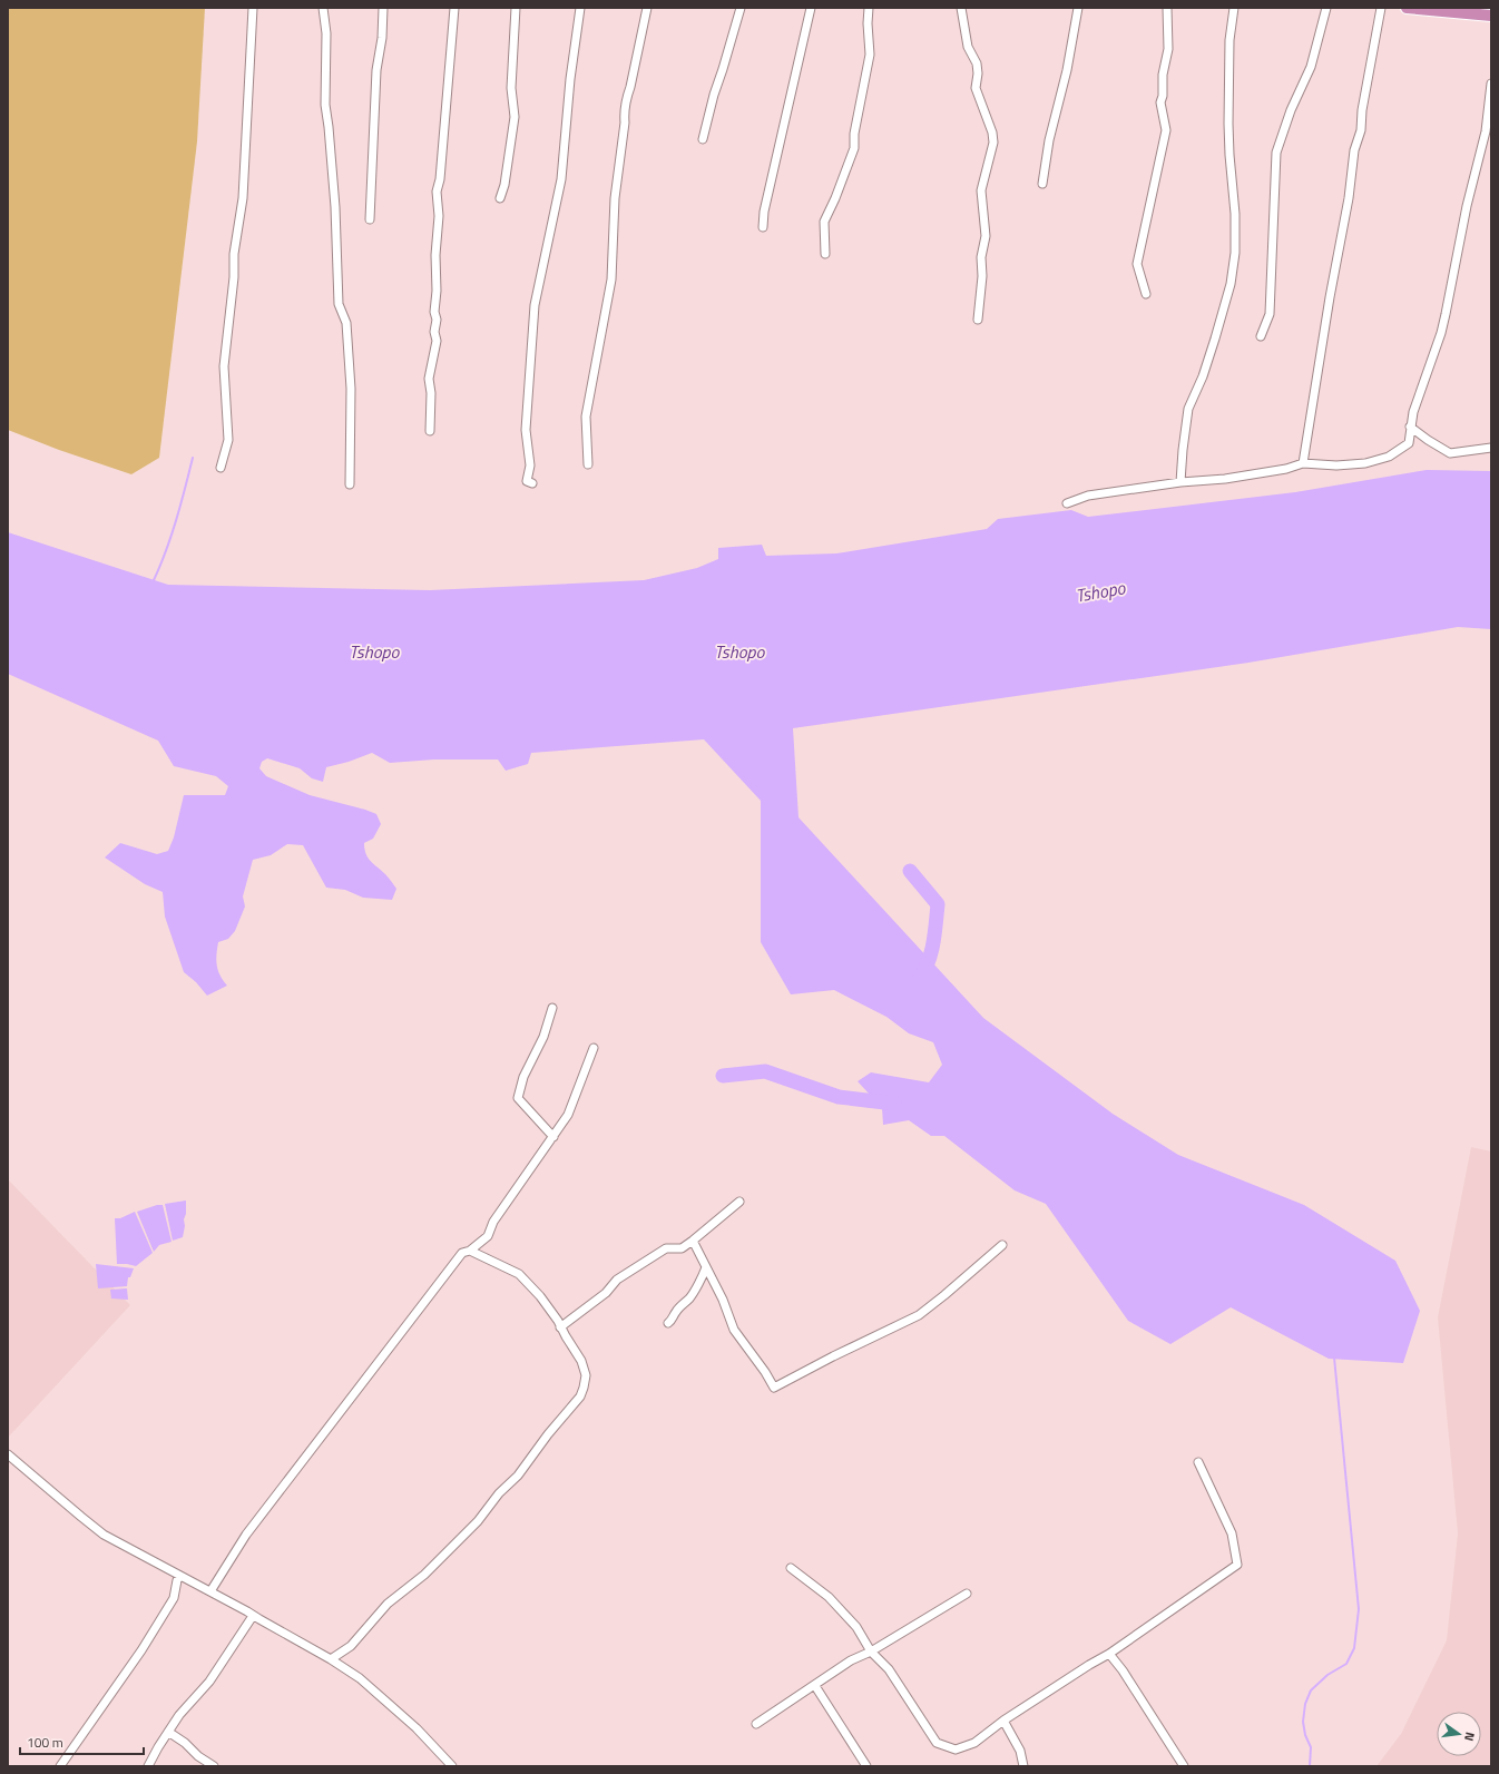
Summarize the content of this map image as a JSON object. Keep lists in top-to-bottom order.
{
  "water": ["Tshopo"],
  "scale_bar": "100 m",
  "north": "right"
}
